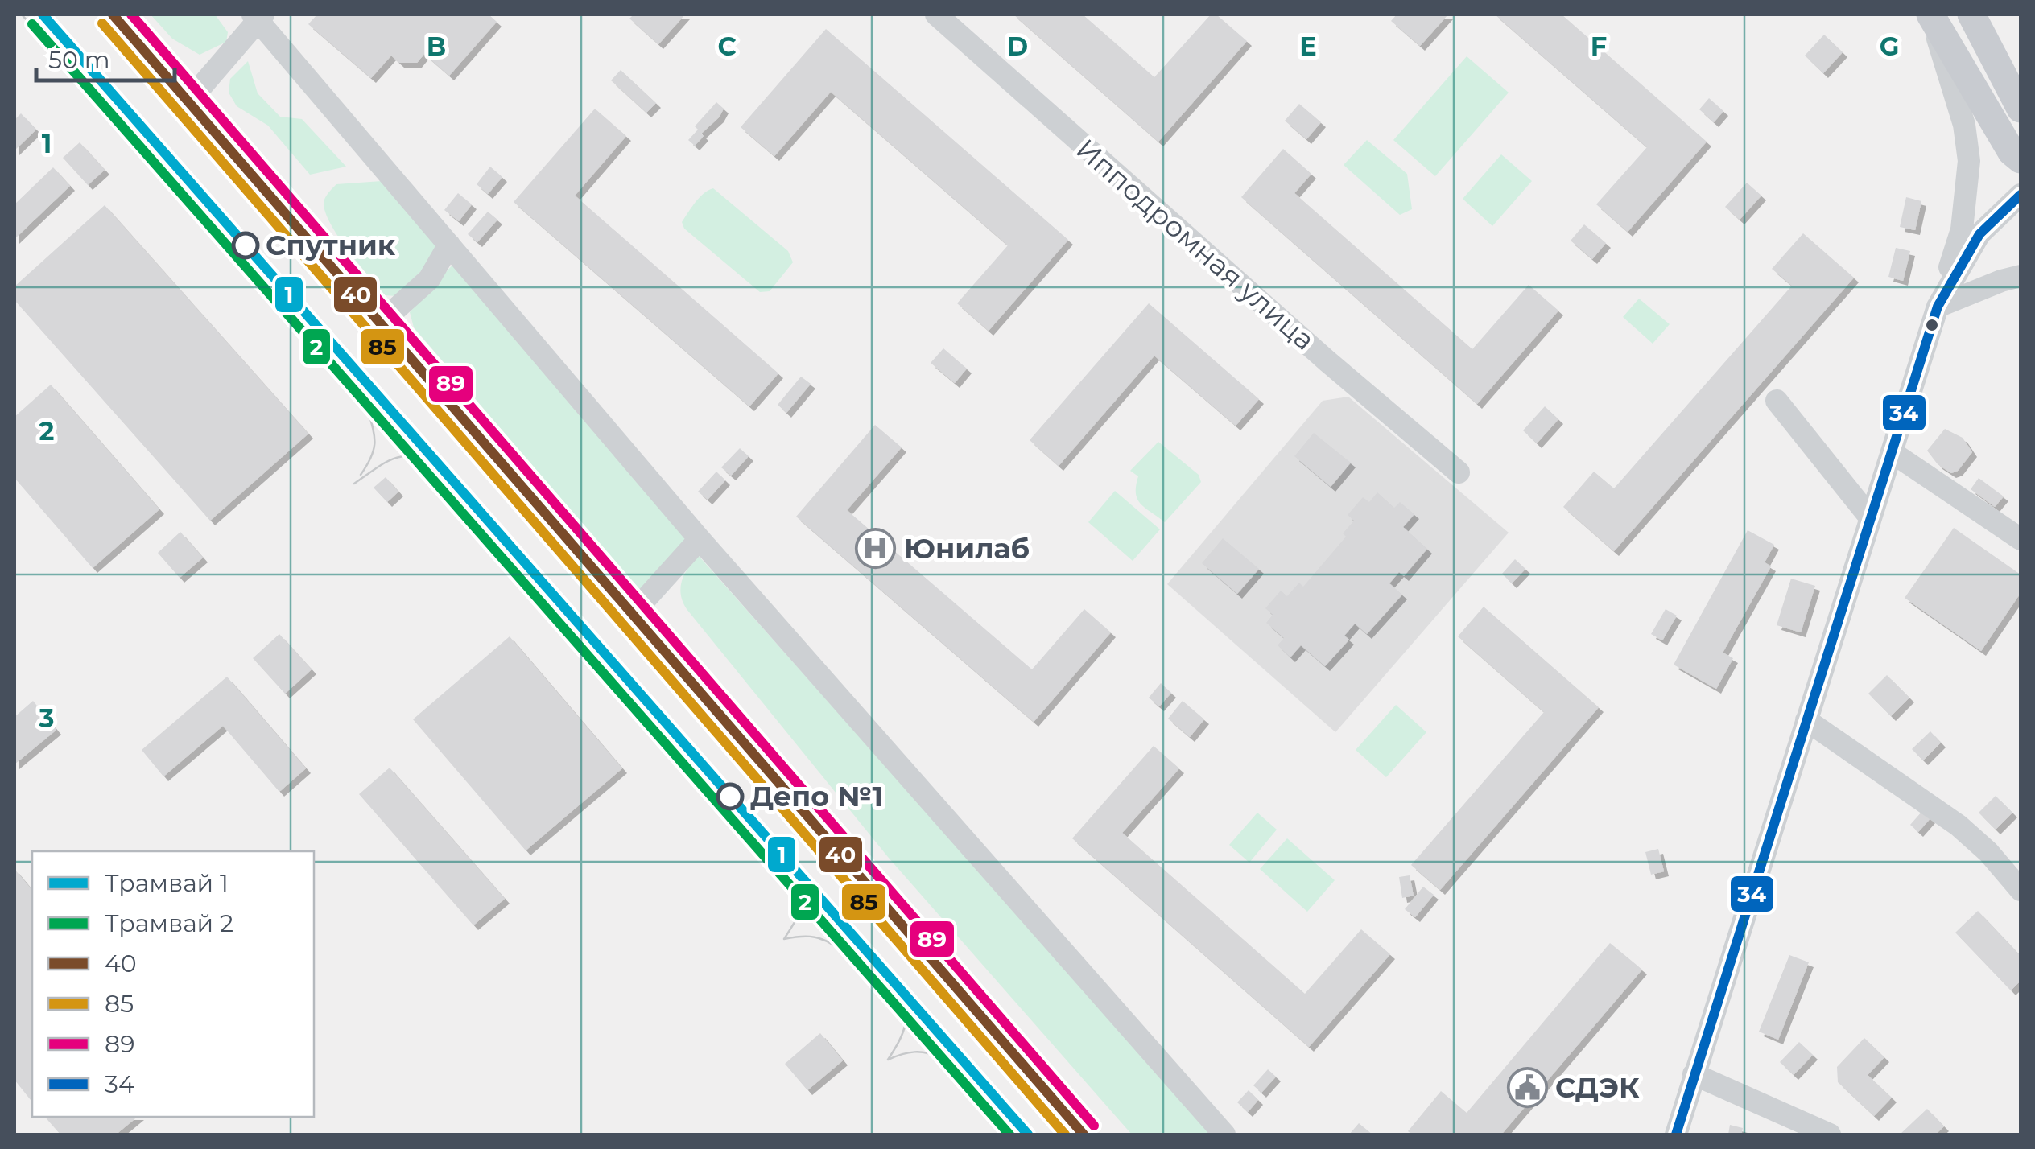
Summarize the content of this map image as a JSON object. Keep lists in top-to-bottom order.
{
  "streets": {
    "street": ["Ипподромная улица"]
  },
  "places": {
    "other": ["Спутник", "Депо №1"],
    "hospital": ["Юнилаб"],
    "public building": ["СДЭК"]
  },
  "lines": [
    "tram line 1",
    "transit line 40",
    "transit line 89",
    "transit line 85",
    "tram line 2",
    "transit line 34"
  ],
  "legend": [
    "Трамвай 1",
    "Трамвай 2",
    "40",
    "85",
    "89",
    "34"
  ],
  "scale_bar": "50 m",
  "grid": {
    "columns": [
      "B",
      "C",
      "D",
      "E",
      "F",
      "G"
    ],
    "rows": ["1", "2", "3"]
  }
}
